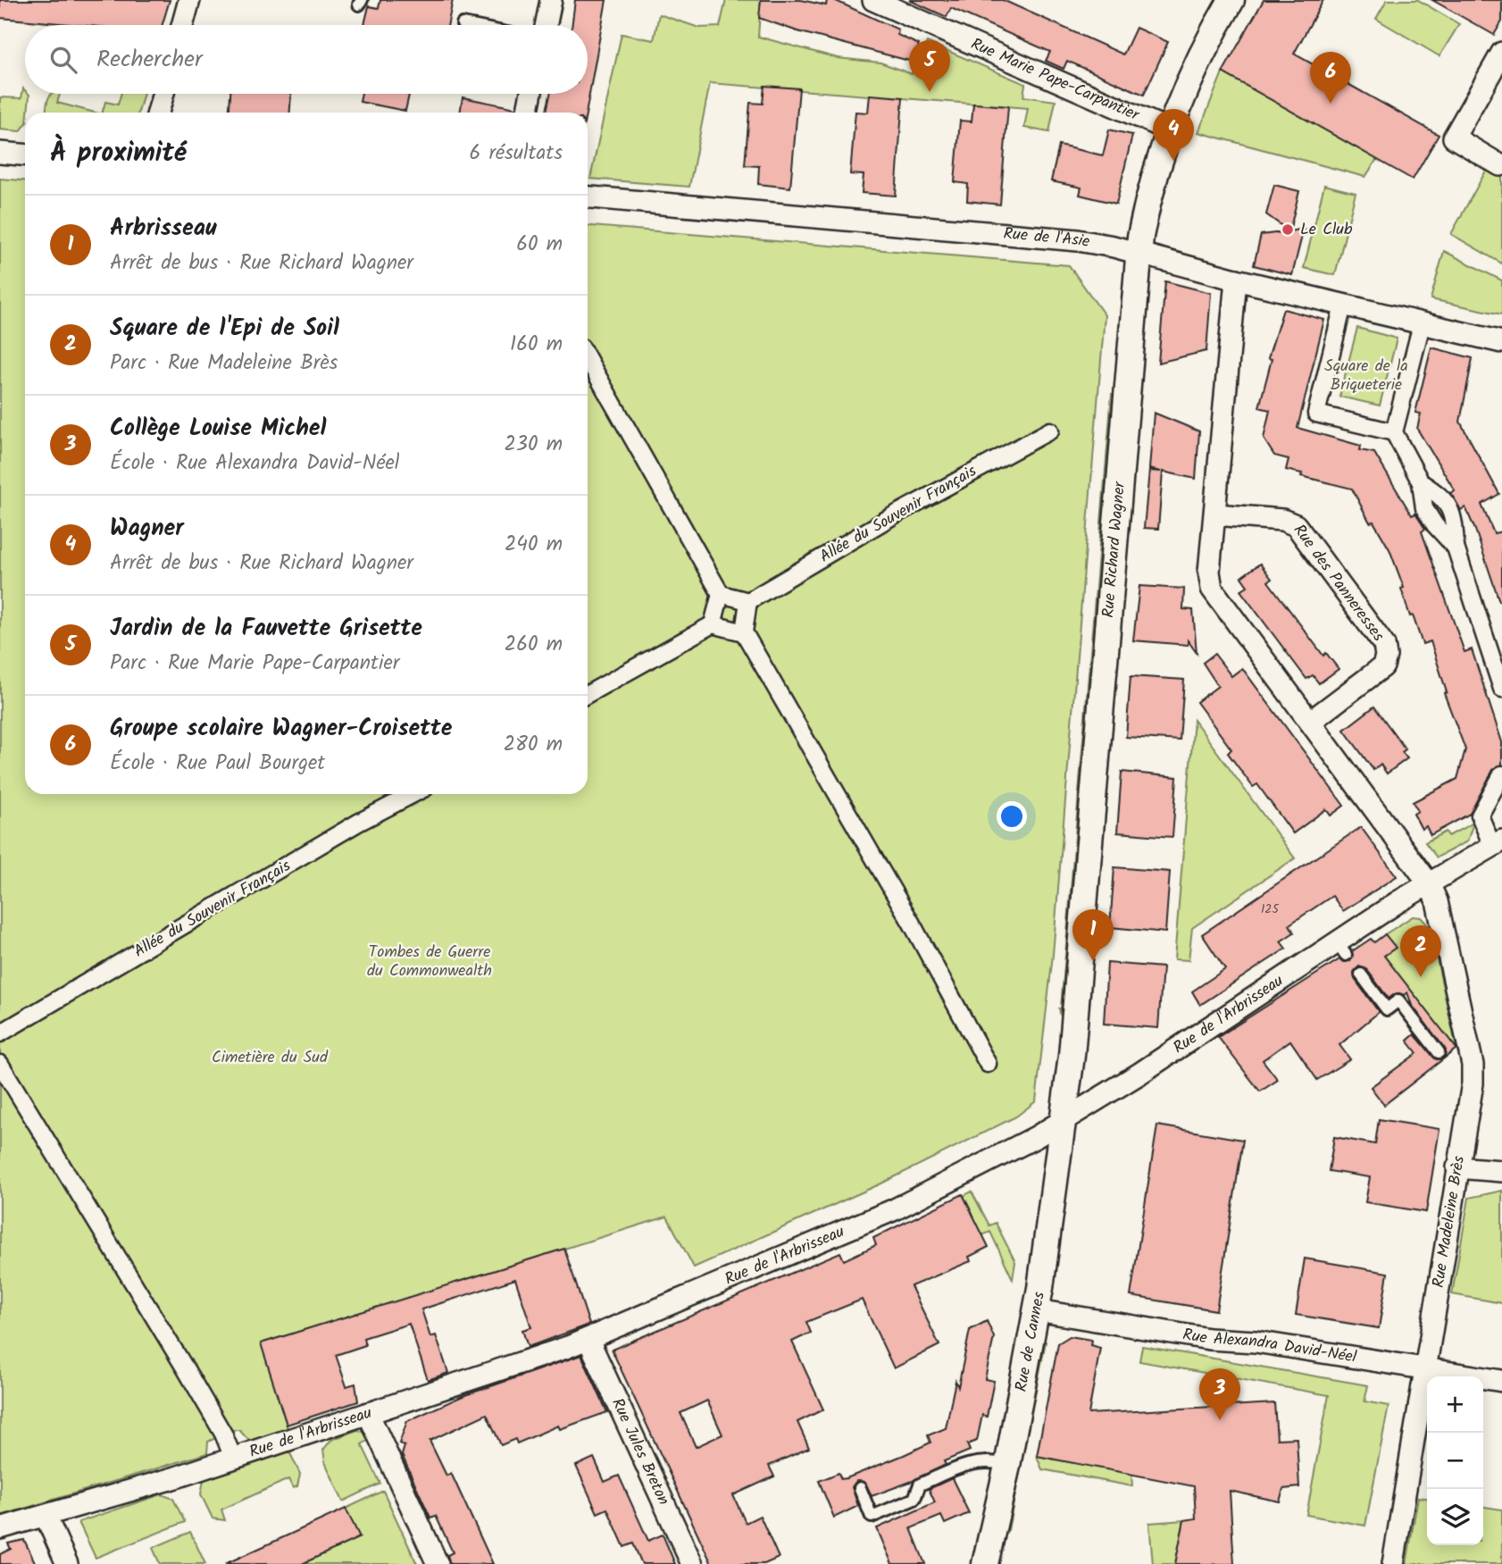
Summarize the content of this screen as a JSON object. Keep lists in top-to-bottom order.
{
  "streets": {
    "street": [
      "Rue Marie Pape-Carpantier",
      "Rue de l'Asie",
      "Allée du Souvenir Français",
      "Rue Richard Wagner",
      "Rue des Panneresses",
      "Rue de l'Arbrisseau",
      "Rue Madeleine Brès",
      "Rue de Cannes",
      "Rue Alexandra David-Néel",
      "Rue Jules Breton"
    ]
  },
  "crossings": [
    ["Rue Marie Pape-Carpantier", "Rue Richard Wagner"],
    ["Rue de l'Asie", "Rue Richard Wagner"],
    ["Rue Richard Wagner", "Rue de l'Arbrisseau"],
    ["Rue Richard Wagner", "Rue de Cannes"],
    ["Rue de l'Arbrisseau", "Rue Madeleine Brès"],
    ["Rue de l'Arbrisseau", "Rue de Cannes"],
    ["Rue de l'Arbrisseau", "Rue Jules Breton"],
    ["Rue Madeleine Brès", "Rue Alexandra David-Néel"],
    ["Rue de Cannes", "Rue Alexandra David-Néel"]
  ],
  "parks": ["Square de la Briqueterie", "Tombes de Guerre du Commonwealth", "Cimetière du Sud"],
  "places": ["Le Club"],
  "house_numbers": ["125"],
  "page": {
    "search": "Rechercher",
    "pins": [
      "5",
      "6",
      "4",
      "1",
      "2",
      "3"
    ],
    "heading": ["À proximité", "6 résultats"],
    "list": [
      {
        "mark": "1",
        "name": "Arbrisseau",
        "note": "Arrêt de bus · Rue Richard Wagner",
        "value": "60 m"
      },
      {
        "mark": "2",
        "name": "Square de l'Epi de Soil",
        "note": "Parc · Rue Madeleine Brès",
        "value": "160 m"
      },
      {
        "mark": "3",
        "name": "Collège Louise Michel",
        "note": "École · Rue Alexandra David-Néel",
        "value": "230 m"
      },
      {
        "mark": "4",
        "name": "Wagner",
        "note": "Arrêt de bus · Rue Richard Wagner",
        "value": "240 m"
      },
      {
        "mark": "5",
        "name": "Jardin de la Fauvette Grisette",
        "note": "Parc · Rue Marie Pape-Carpantier",
        "value": "260 m"
      },
      {
        "mark": "6",
        "name": "Groupe scolaire Wagner-Croisette",
        "note": "École · Rue Paul Bourget",
        "value": "280 m"
      }
    ],
    "map_buttons": ["+", "−"]
  }
}
